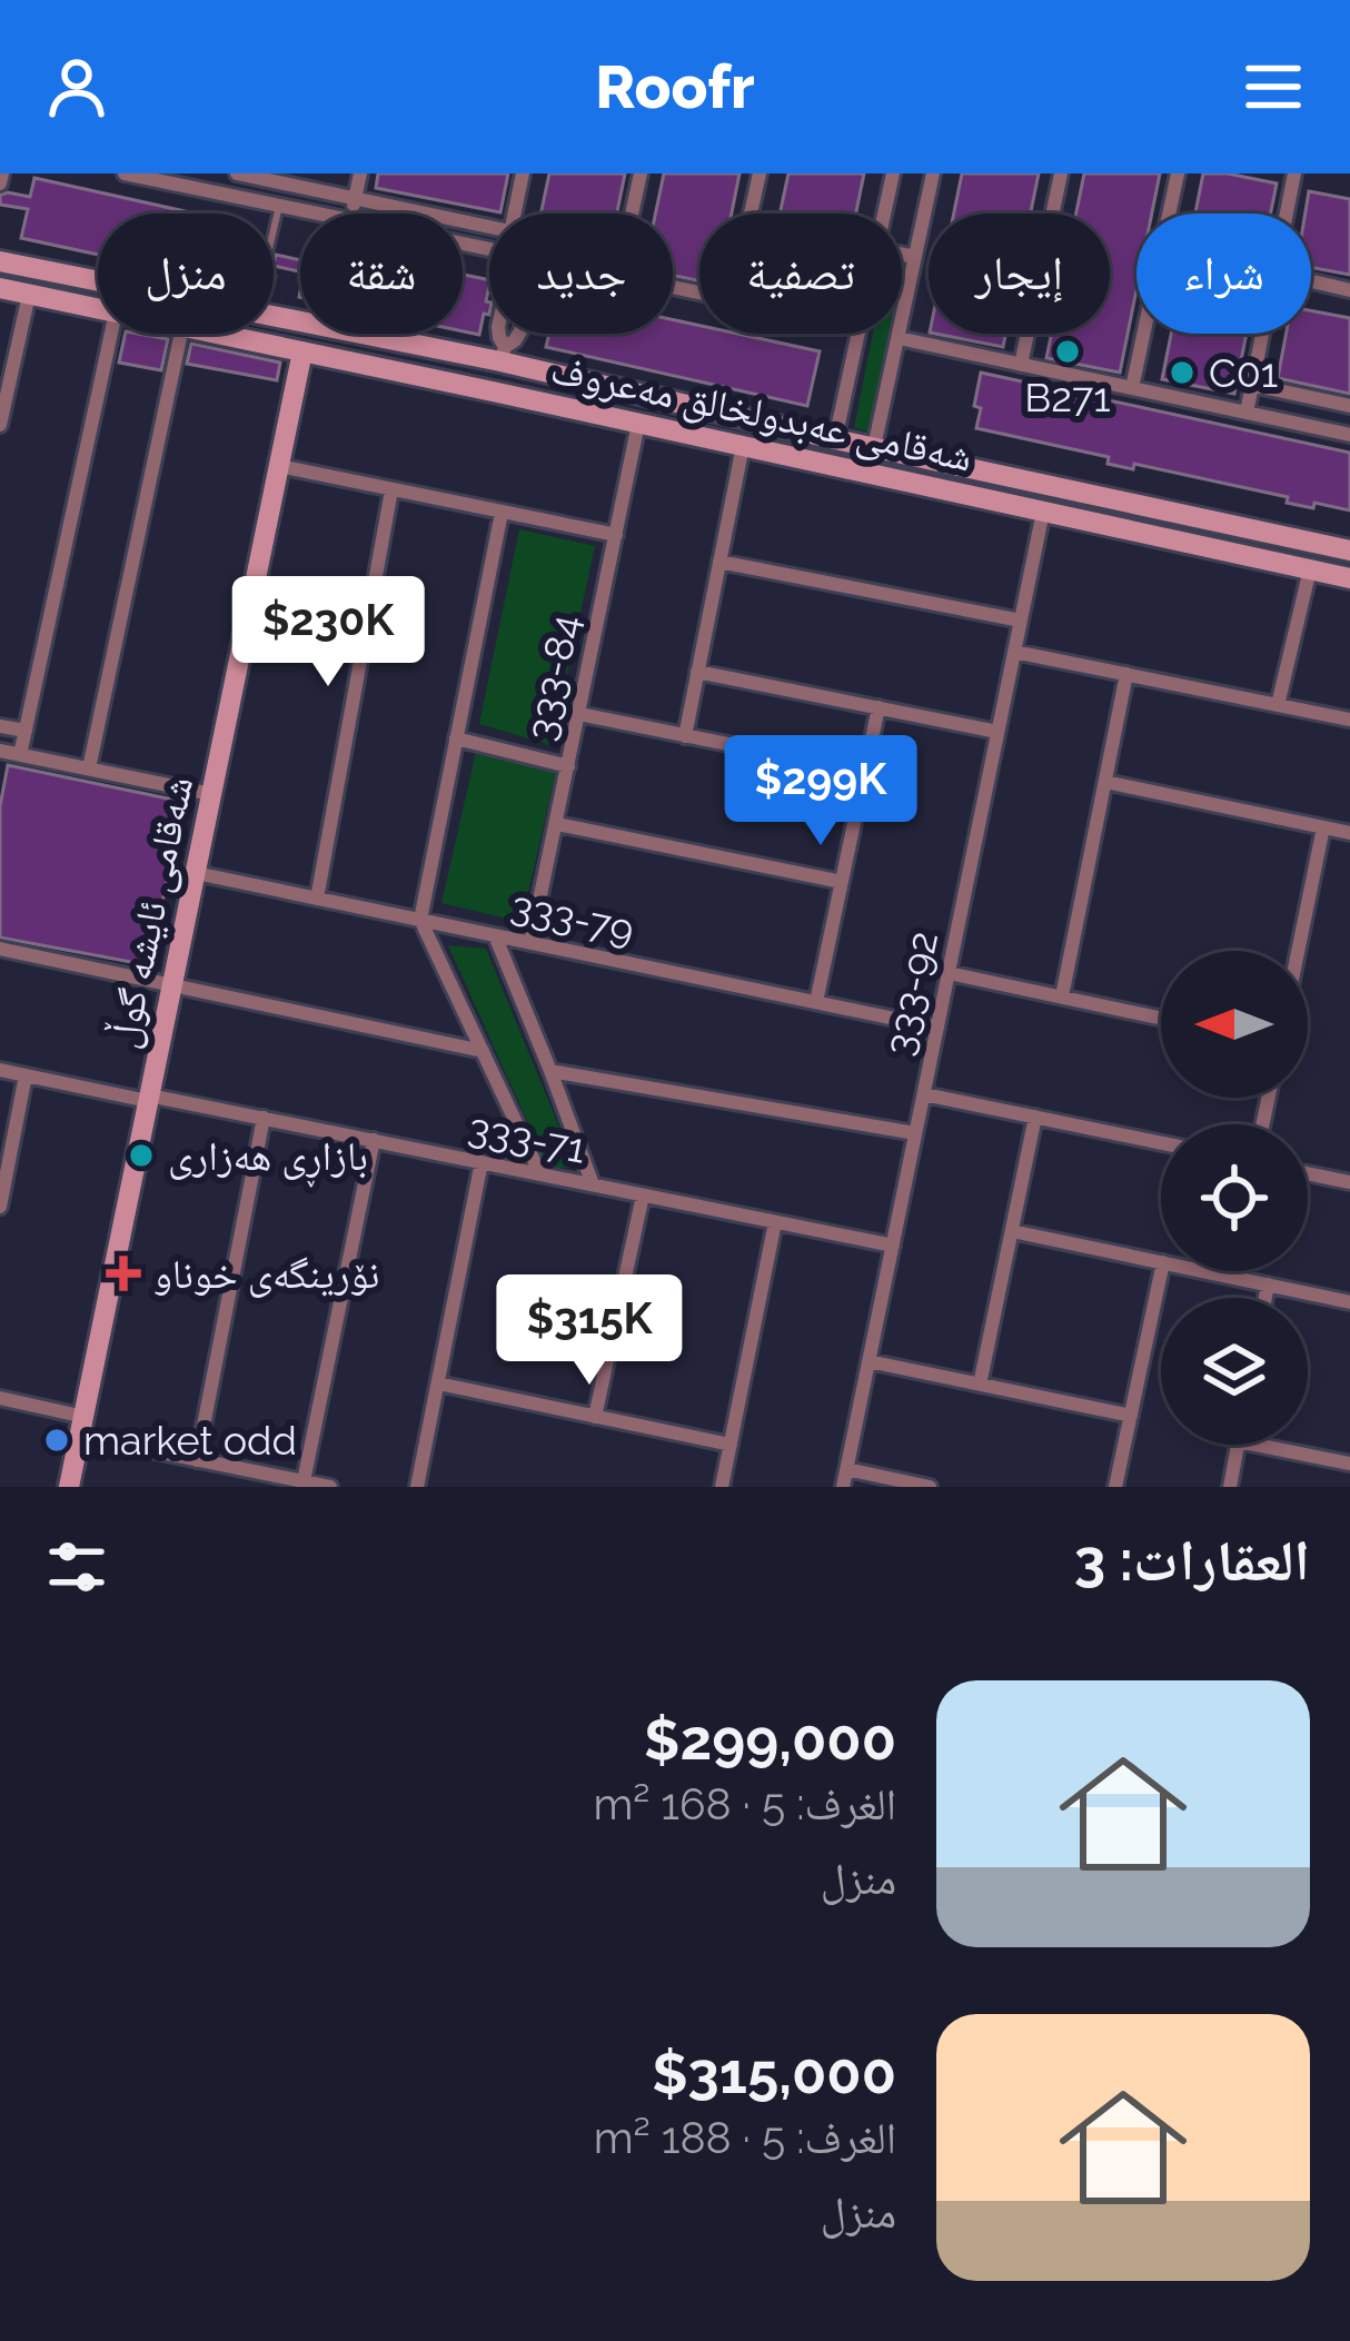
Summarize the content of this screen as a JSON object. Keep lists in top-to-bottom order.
{
  "streets": {
    "main road": ["شەقامی عەبدولخالق مەعروف", "شەقامی ئایشە گوڵ"],
    "street": [
      "333-84",
      "333-79",
      "333-92",
      "333-71"
    ]
  },
  "crossings": [
    ["شەقامی عەبدولخالق مەعروف", "333-84"],
    ["شەقامی عەبدولخالق مەعروف", "شەقامی ئایشە گوڵ"],
    ["شەقامی عەبدولخالق مەعروف", "333-92"],
    ["333-84", "333-79"],
    ["شەقامی ئایشە گوڵ", "333-79"],
    ["شەقامی ئایشە گوڵ", "333-71"],
    ["333-79", "333-92"],
    ["333-92", "333-71"]
  ],
  "places": {
    "other": [
      "B271",
      "C01",
      "بازاڕی هەزاری",
      "market odd"
    ],
    "health": ["نۆرینگەی خوناو"]
  },
  "north": "left",
  "page": {
    "header": "Roofr",
    "chip": [
      "شراء",
      "إيجار",
      "تصفية",
      "جديد",
      "شقة",
      "منزل"
    ],
    "price": ["$230K", "$299K", "$315K"],
    "heading": "العقارات: 3",
    "list": [
      {
        "name": "$299,000",
        "note": "الغرف: 5 · 168 m² · منزل"
      },
      {
        "name": "$315,000",
        "note": "الغرف: 5 · 188 m² · منزل"
      }
    ]
  }
}
